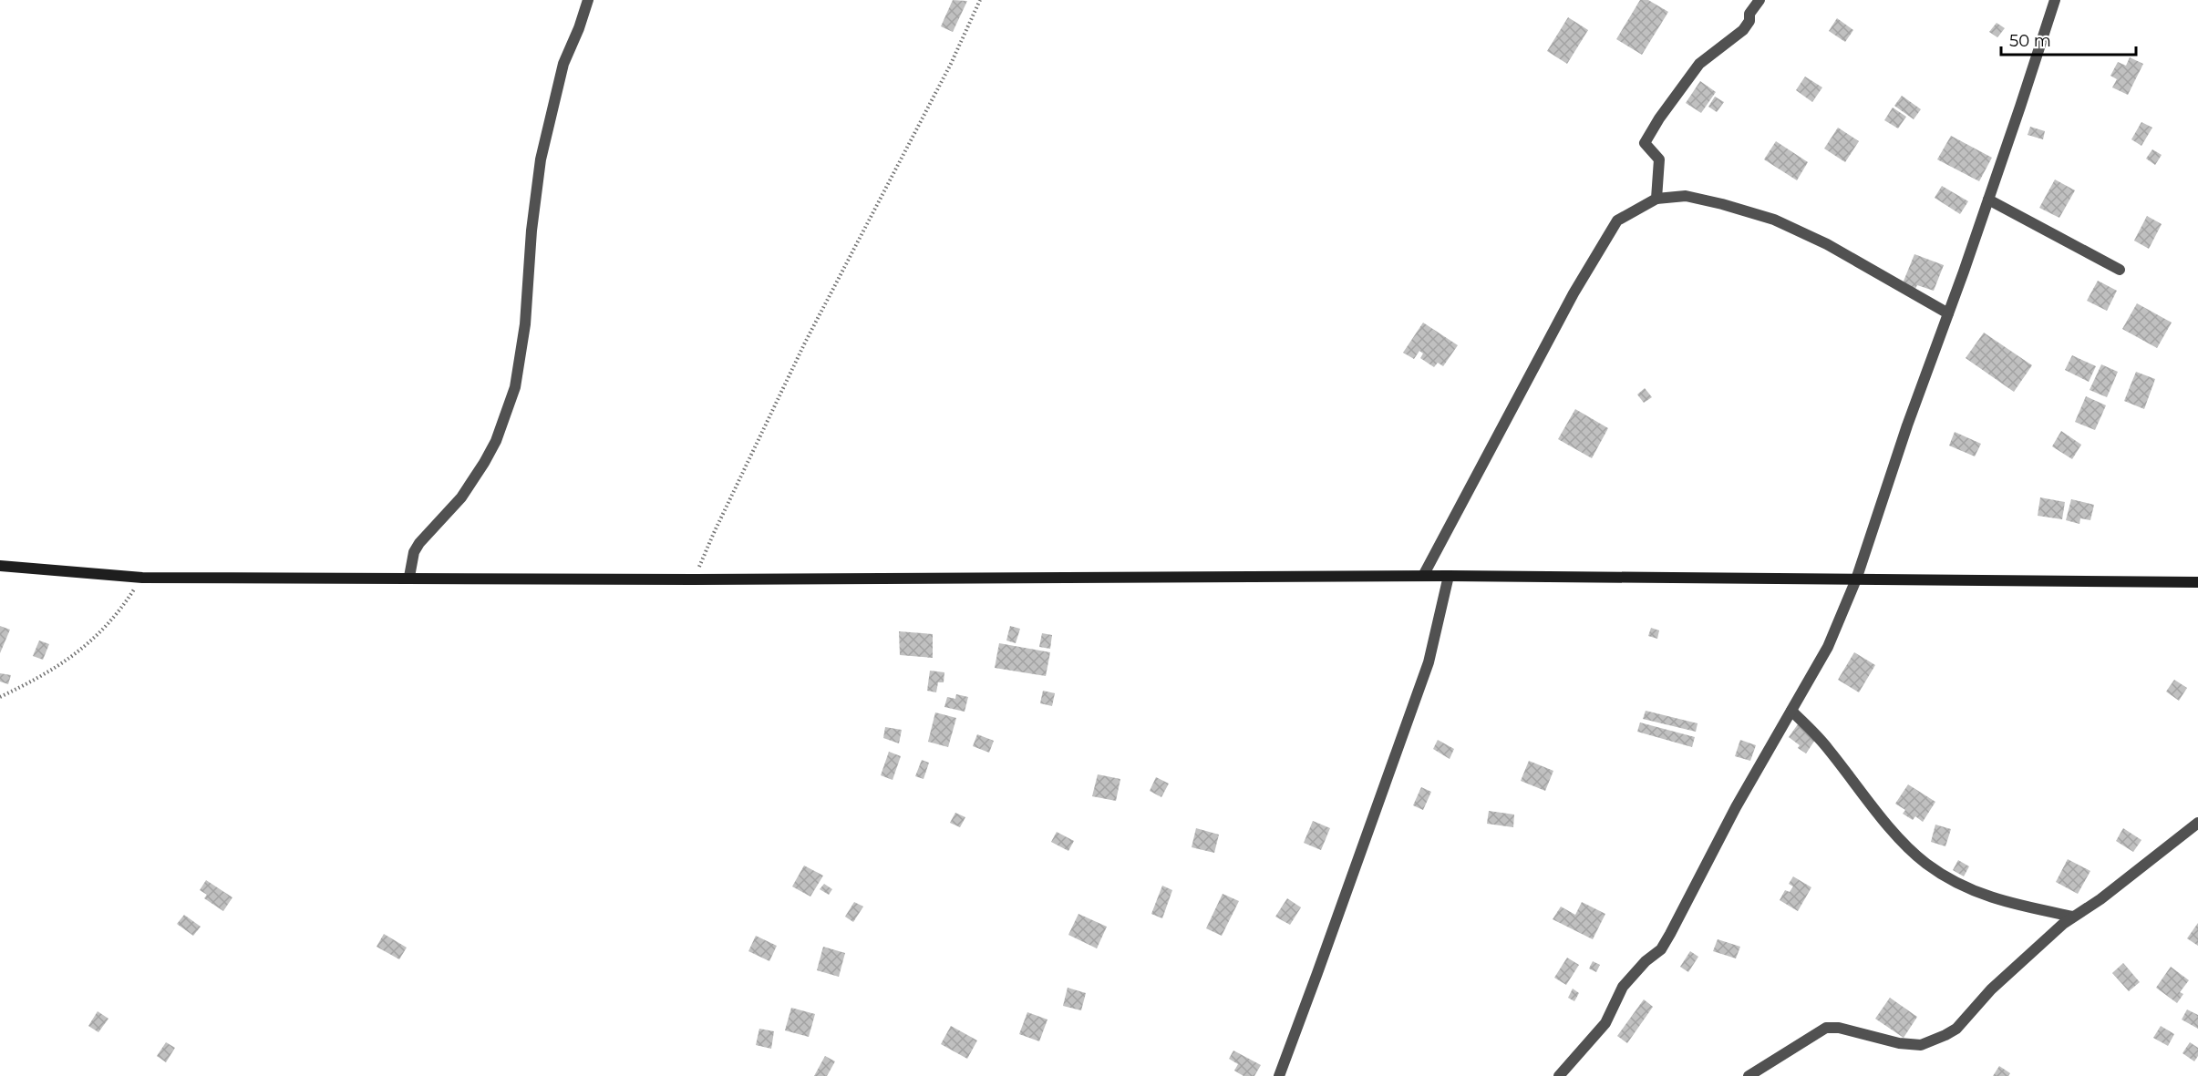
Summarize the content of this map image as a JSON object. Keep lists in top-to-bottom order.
{
  "scale_bar": "50 m"
}
